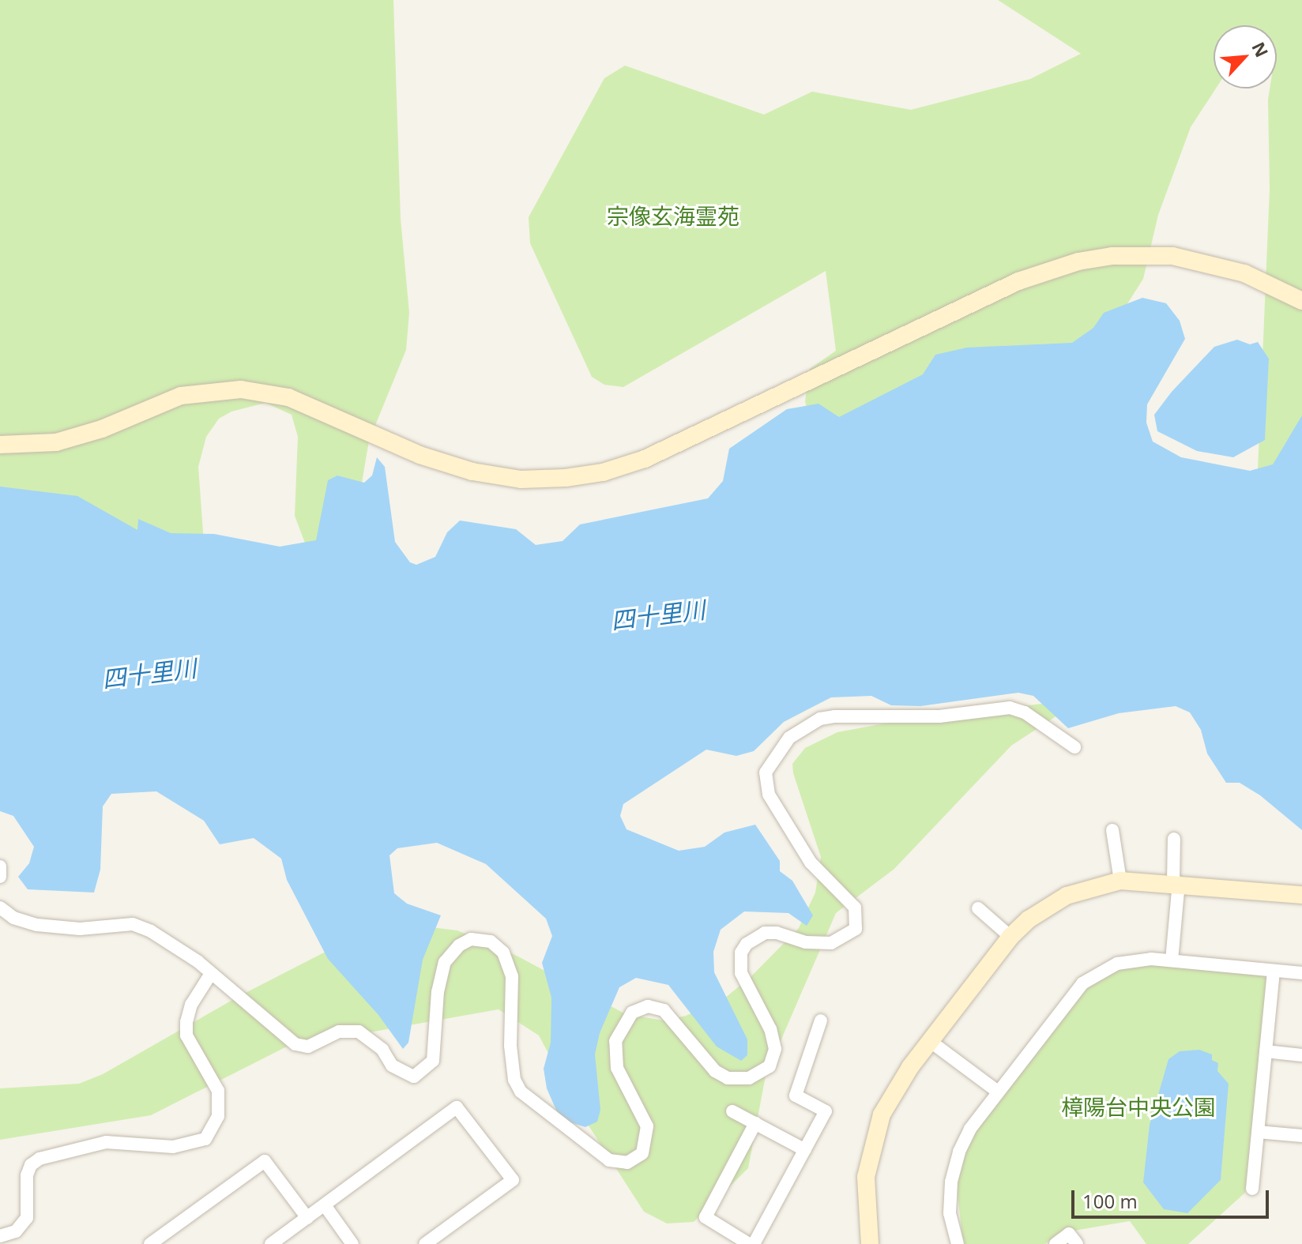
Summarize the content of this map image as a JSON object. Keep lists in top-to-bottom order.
{
  "water": ["四十里川"],
  "parks": ["宗像玄海霊苑", "樟陽台中央公園"],
  "scale_bar": "100 m",
  "north": "top right"
}
